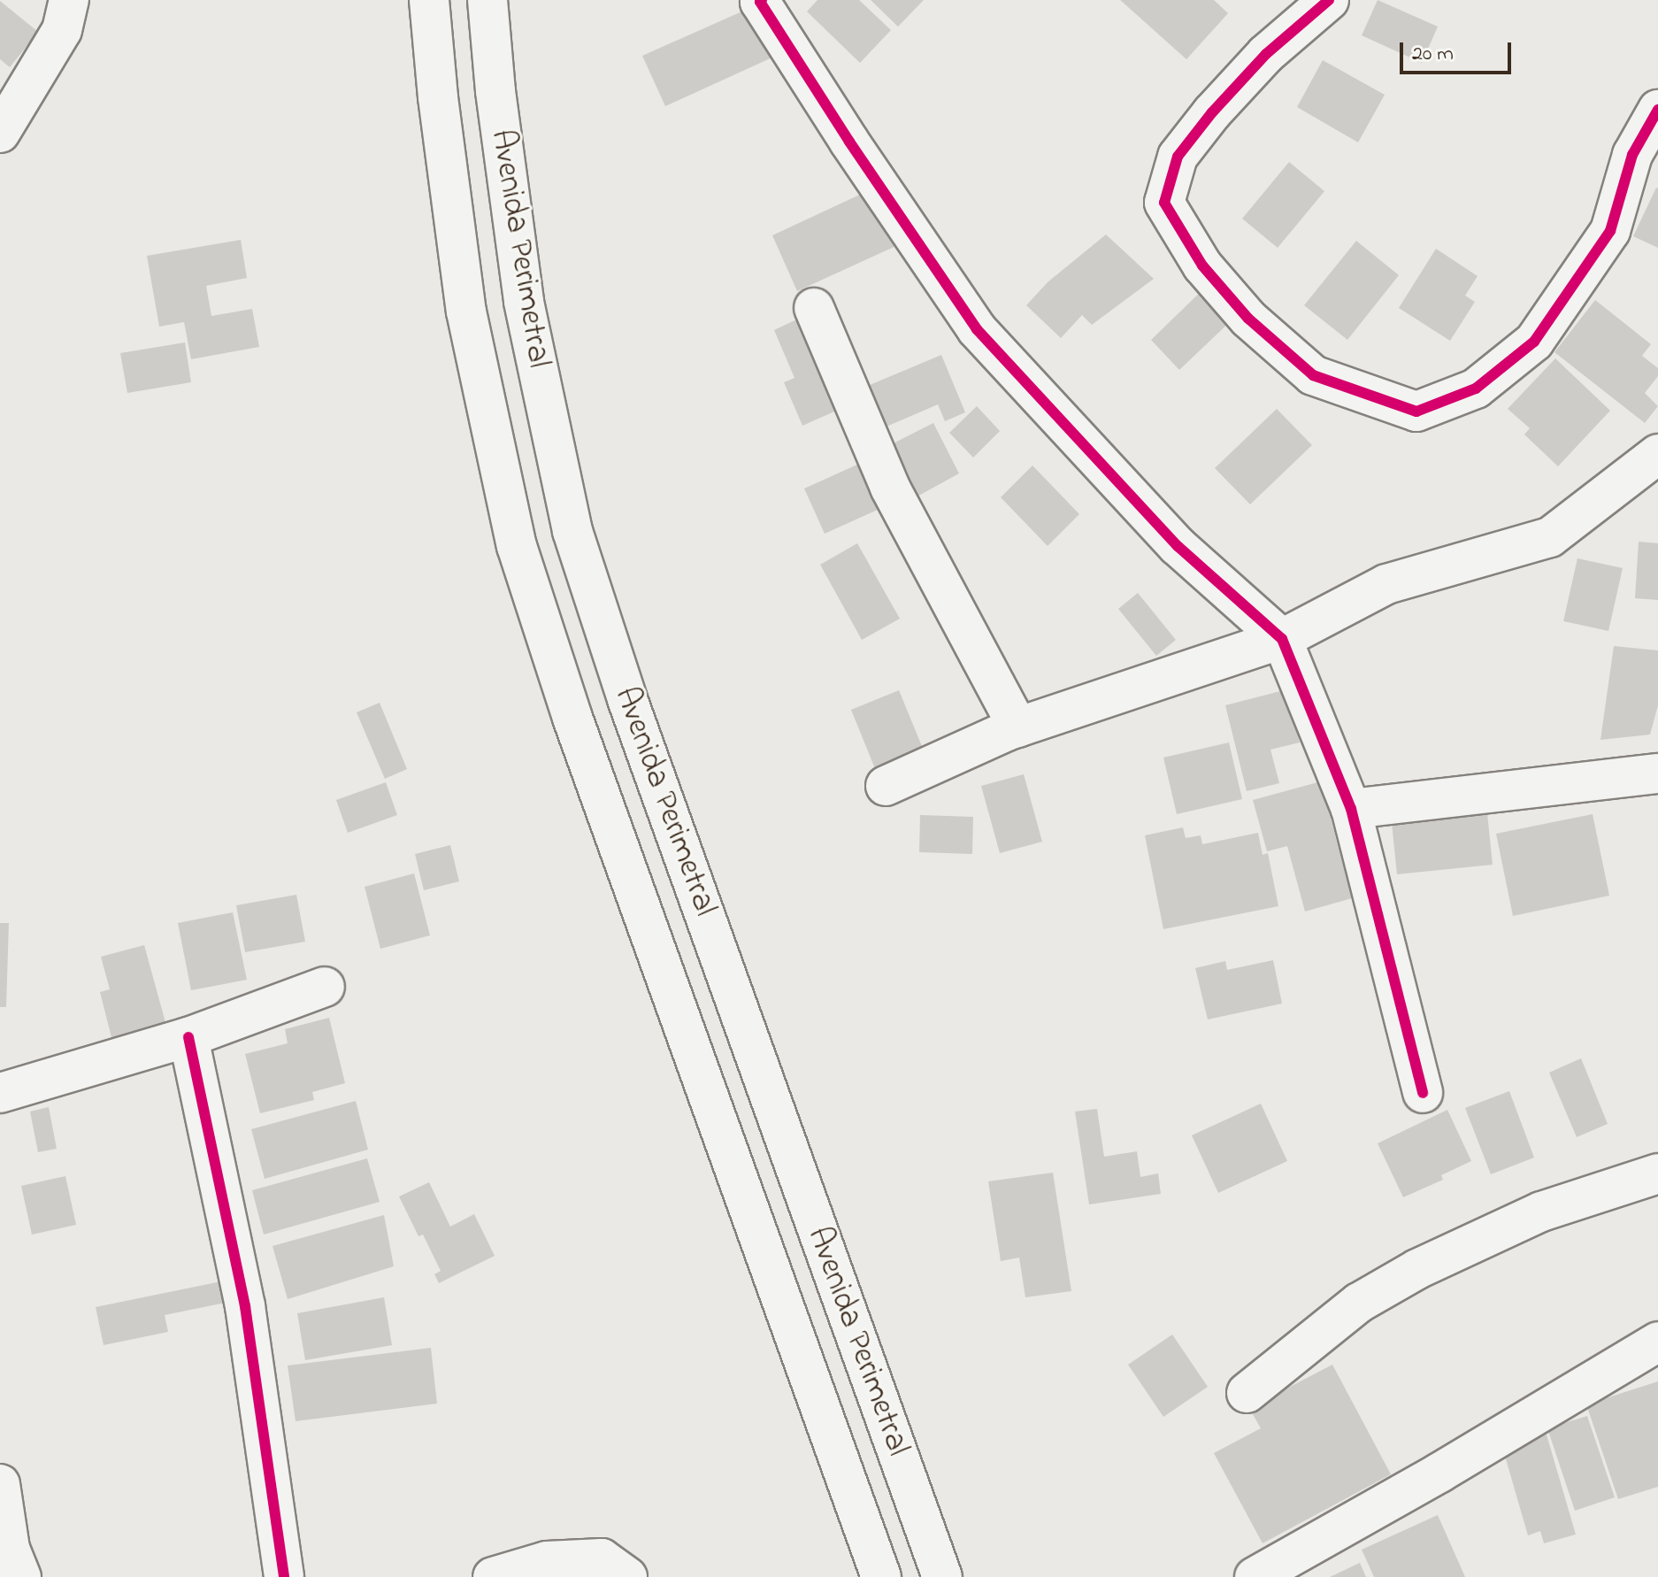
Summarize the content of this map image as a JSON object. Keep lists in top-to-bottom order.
{
  "streets": {
    "street": ["Avenida Perimetral"]
  },
  "scale_bar": "20 m"
}
